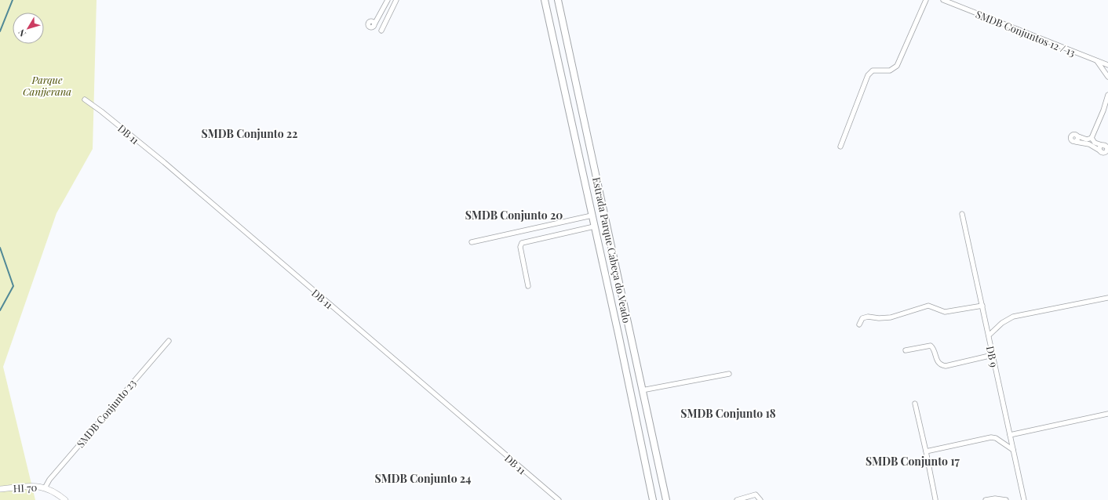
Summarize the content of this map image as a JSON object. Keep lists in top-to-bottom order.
{
  "streets": {
    "main road": ["Estrada Parque Cabeça do Veado"],
    "street": [
      "SMDB Conjuntos 12 / 13",
      "DB 11",
      "DB 9",
      "SMDB Conjunto 23",
      "HI 70"
    ]
  },
  "crossings": [
    ["SMDB Conjunto 23", "HI 70"]
  ],
  "districts": [
    "SMDB Conjunto 22",
    "SMDB Conjunto 20",
    "SMDB Conjunto 18",
    "SMDB Conjunto 17",
    "SMDB Conjunto 24"
  ],
  "parks": ["Parque Canjjerana"],
  "north": "bottom left"
}
